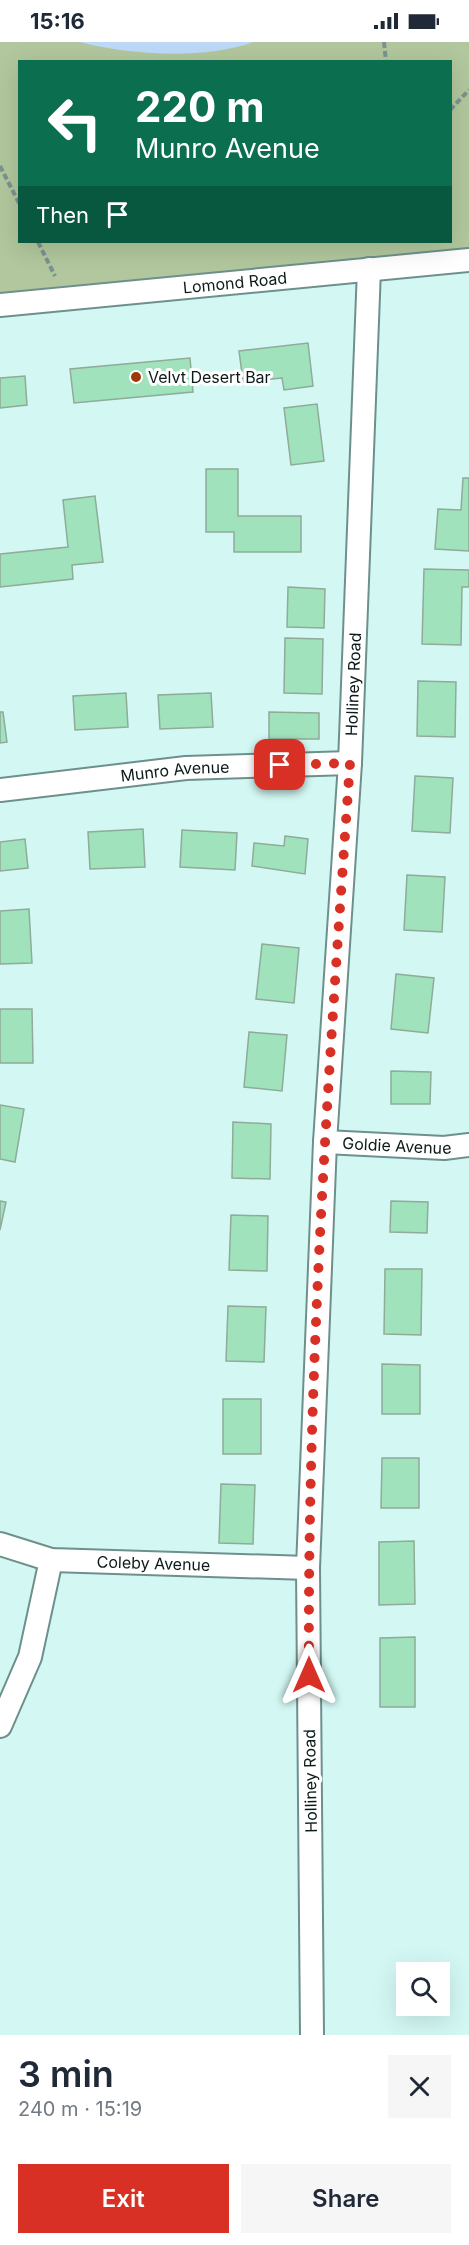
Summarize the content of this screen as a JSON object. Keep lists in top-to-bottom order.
{
  "streets": {
    "street": [
      "Lomond Road",
      "Holliney Road",
      "Munro Avenue",
      "Goldie Avenue",
      "Coleby Avenue"
    ]
  },
  "crossings": [
    ["Lomond Road", "Holliney Road"],
    ["Holliney Road", "Munro Avenue"],
    ["Holliney Road", "Goldie Avenue"],
    ["Holliney Road", "Coleby Avenue"]
  ],
  "places": ["Velvt Desert Bar"],
  "page": {
    "status": "15:16",
    "turn": ["220 m", "Munro Avenue"],
    "then": "Then",
    "heading": ["3 min", "240 m · 15:19"],
    "buttons": ["Exit", "Share"]
  }
}
